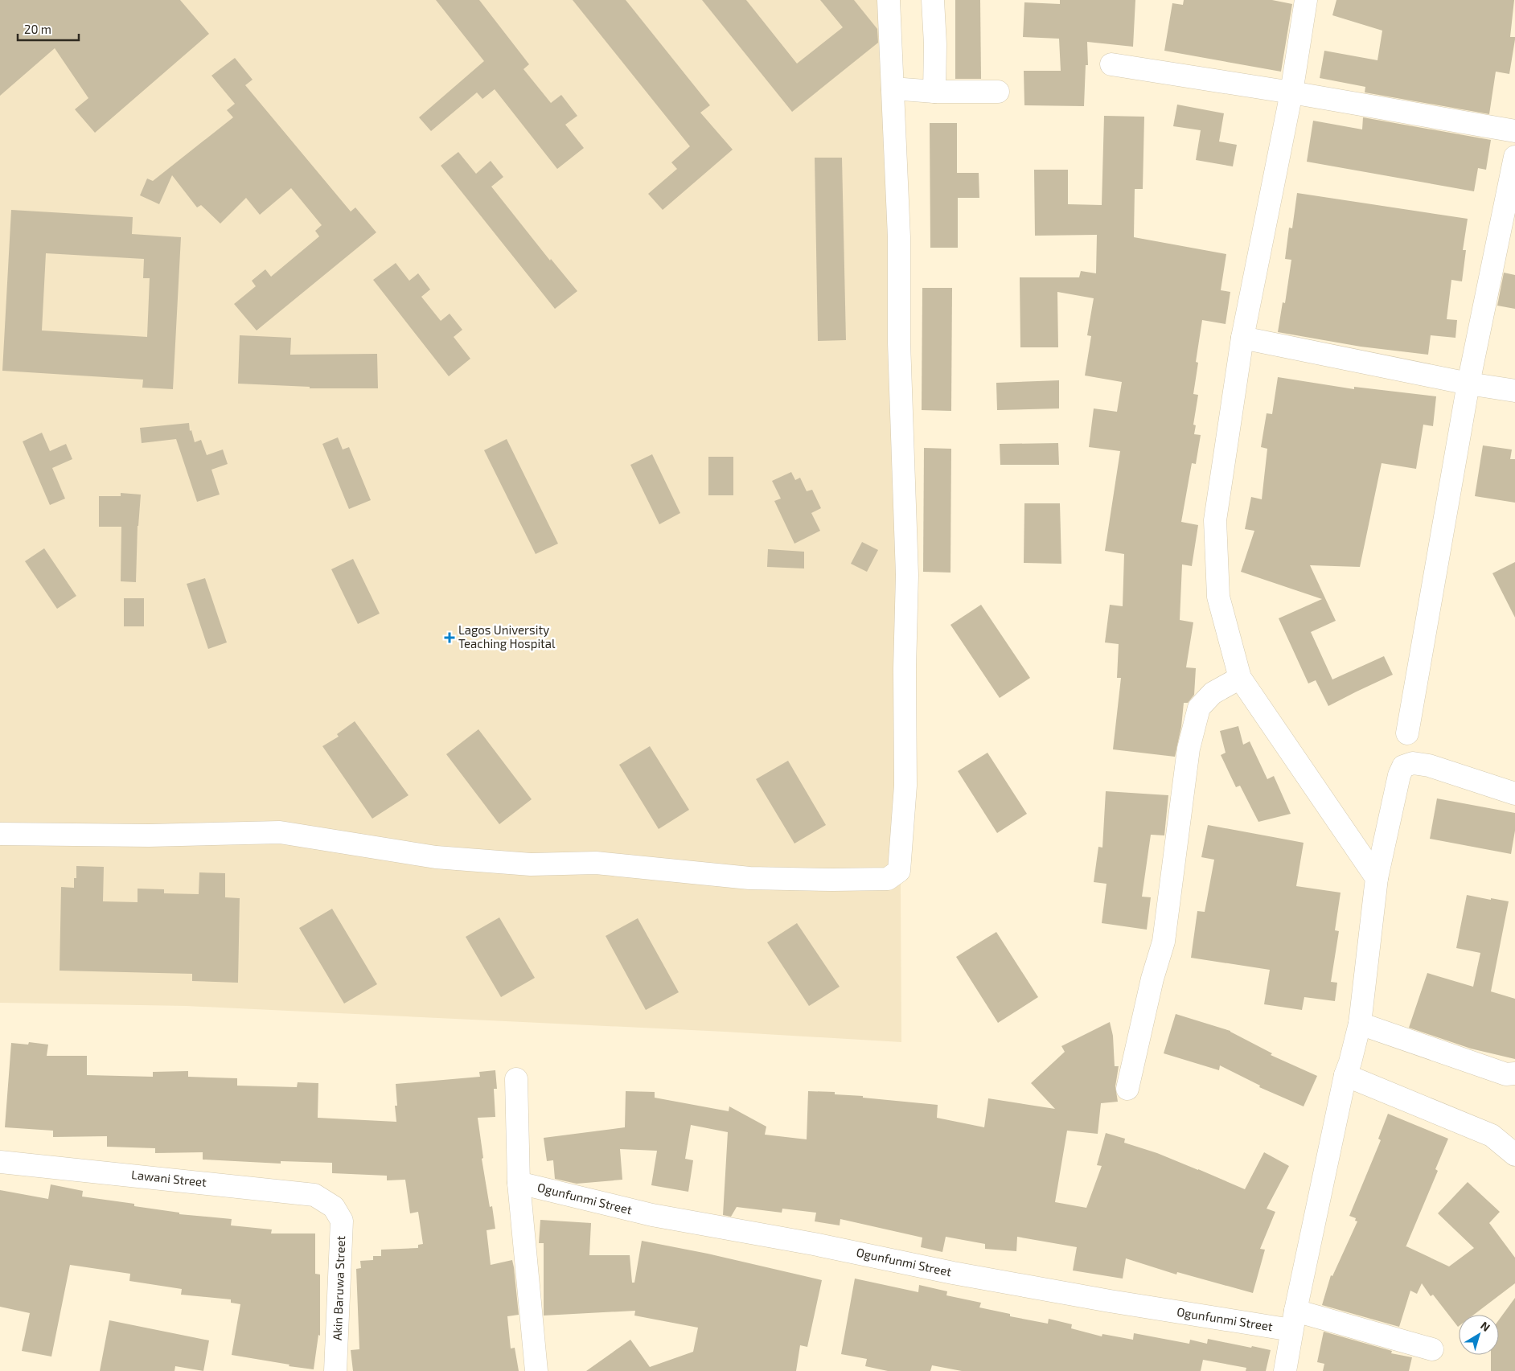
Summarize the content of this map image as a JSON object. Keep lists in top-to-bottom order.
{
  "streets": {
    "street": ["Lawani Street", "Ogunfunmi Street", "Akin Baruwa Street"]
  },
  "crossings": [
    ["Lawani Street", "Akin Baruwa Street"]
  ],
  "places": {
    "health": ["Lagos University Teaching Hospital"]
  },
  "scale_bar": "20 m",
  "north": "top right"
}
